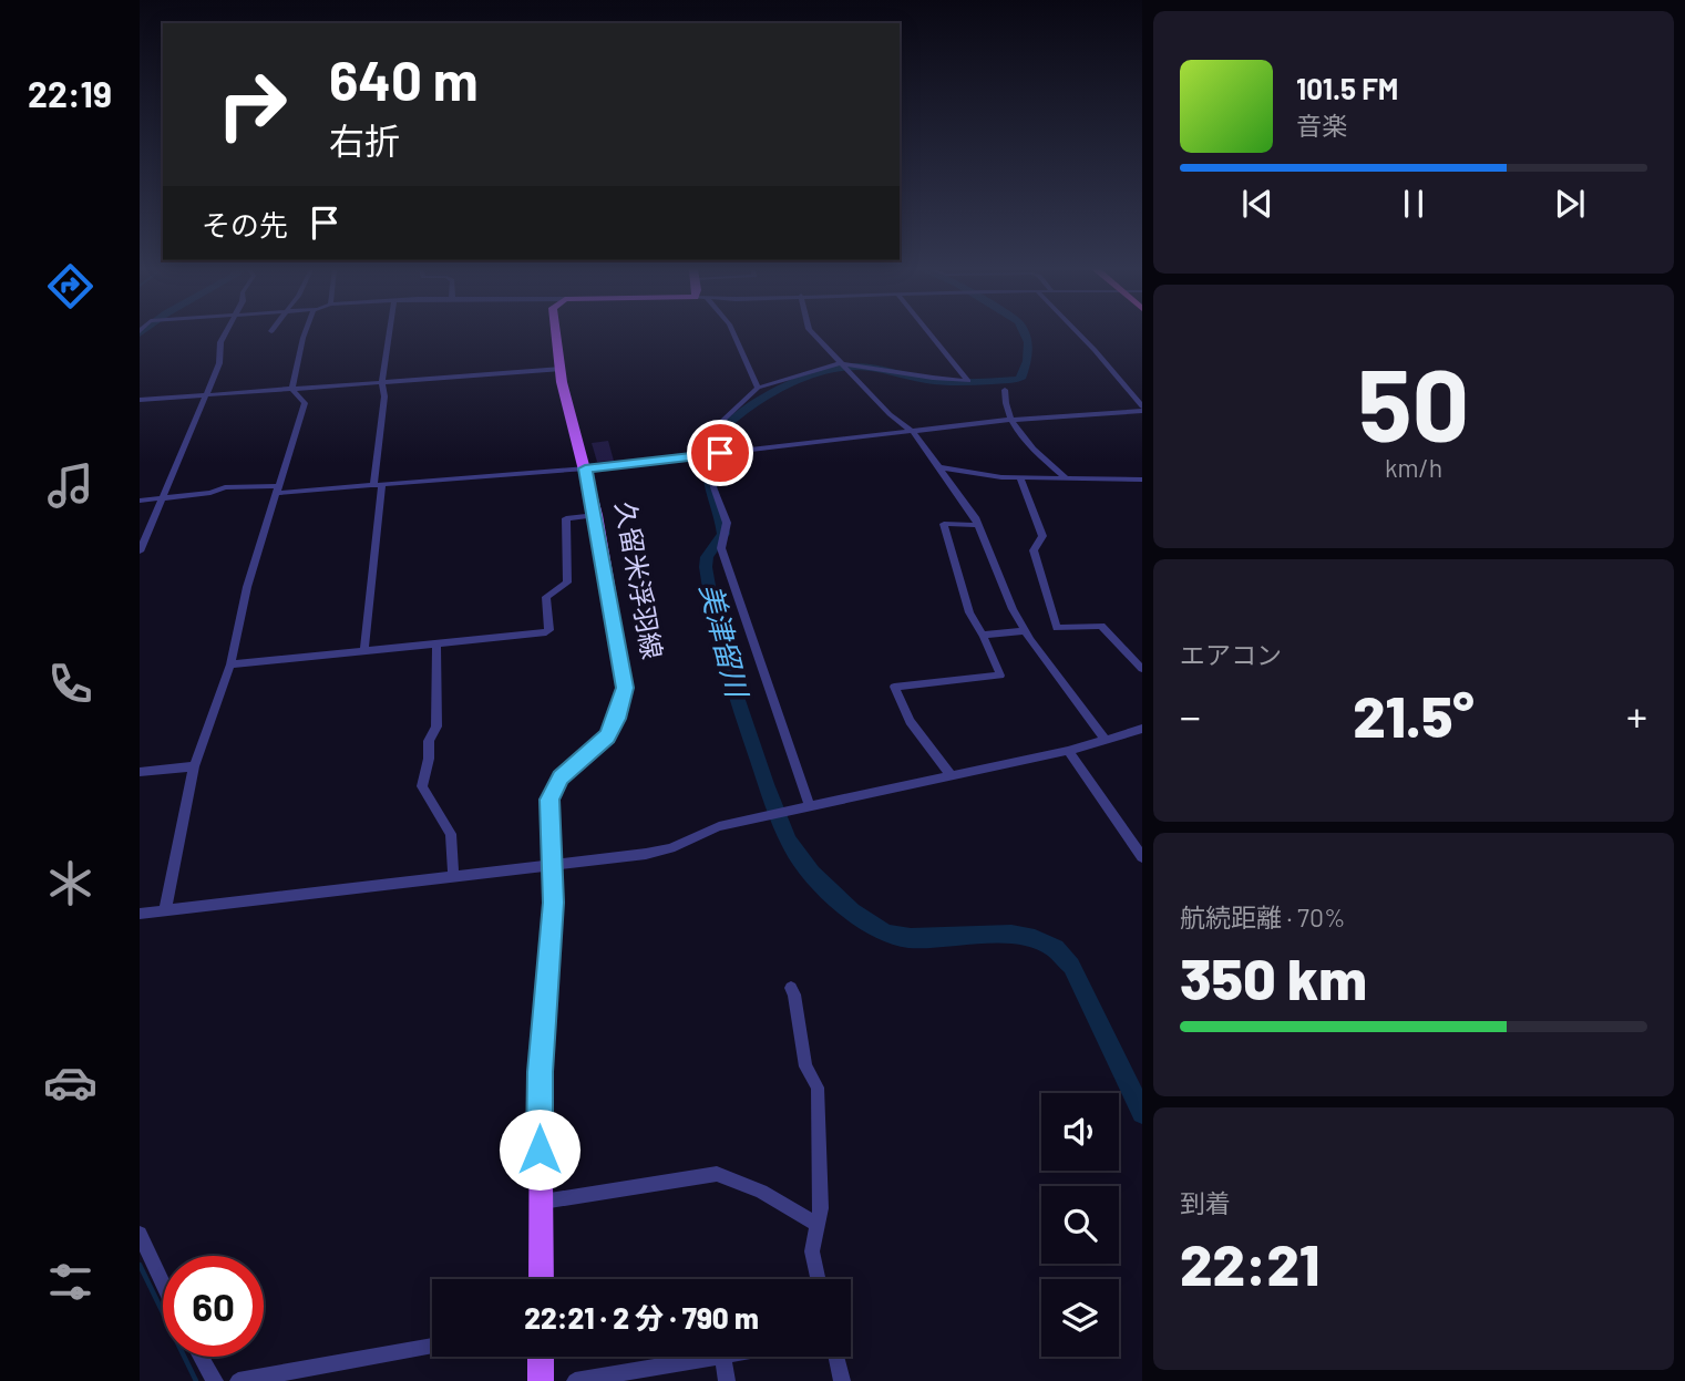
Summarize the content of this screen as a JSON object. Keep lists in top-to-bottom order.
{
  "streets": {
    "main road": ["久留米浮羽線"]
  },
  "water": ["美津留川"],
  "page": {
    "tabs": "22:19",
    "turn": ["640 m", "右折"],
    "song": ["101.5 FM", "音楽"],
    "then": "その先",
    "tile": [
      ["50", "km/h"],
      "エアコン",
      ["航続距離 · 70%", "350 km"],
      ["到着", "22:21"]
    ],
    "heat": ["−", "21.5°", "+"],
    "limit": "60",
    "trip": "22:21 · 2 分 · 790 m"
  }
}
